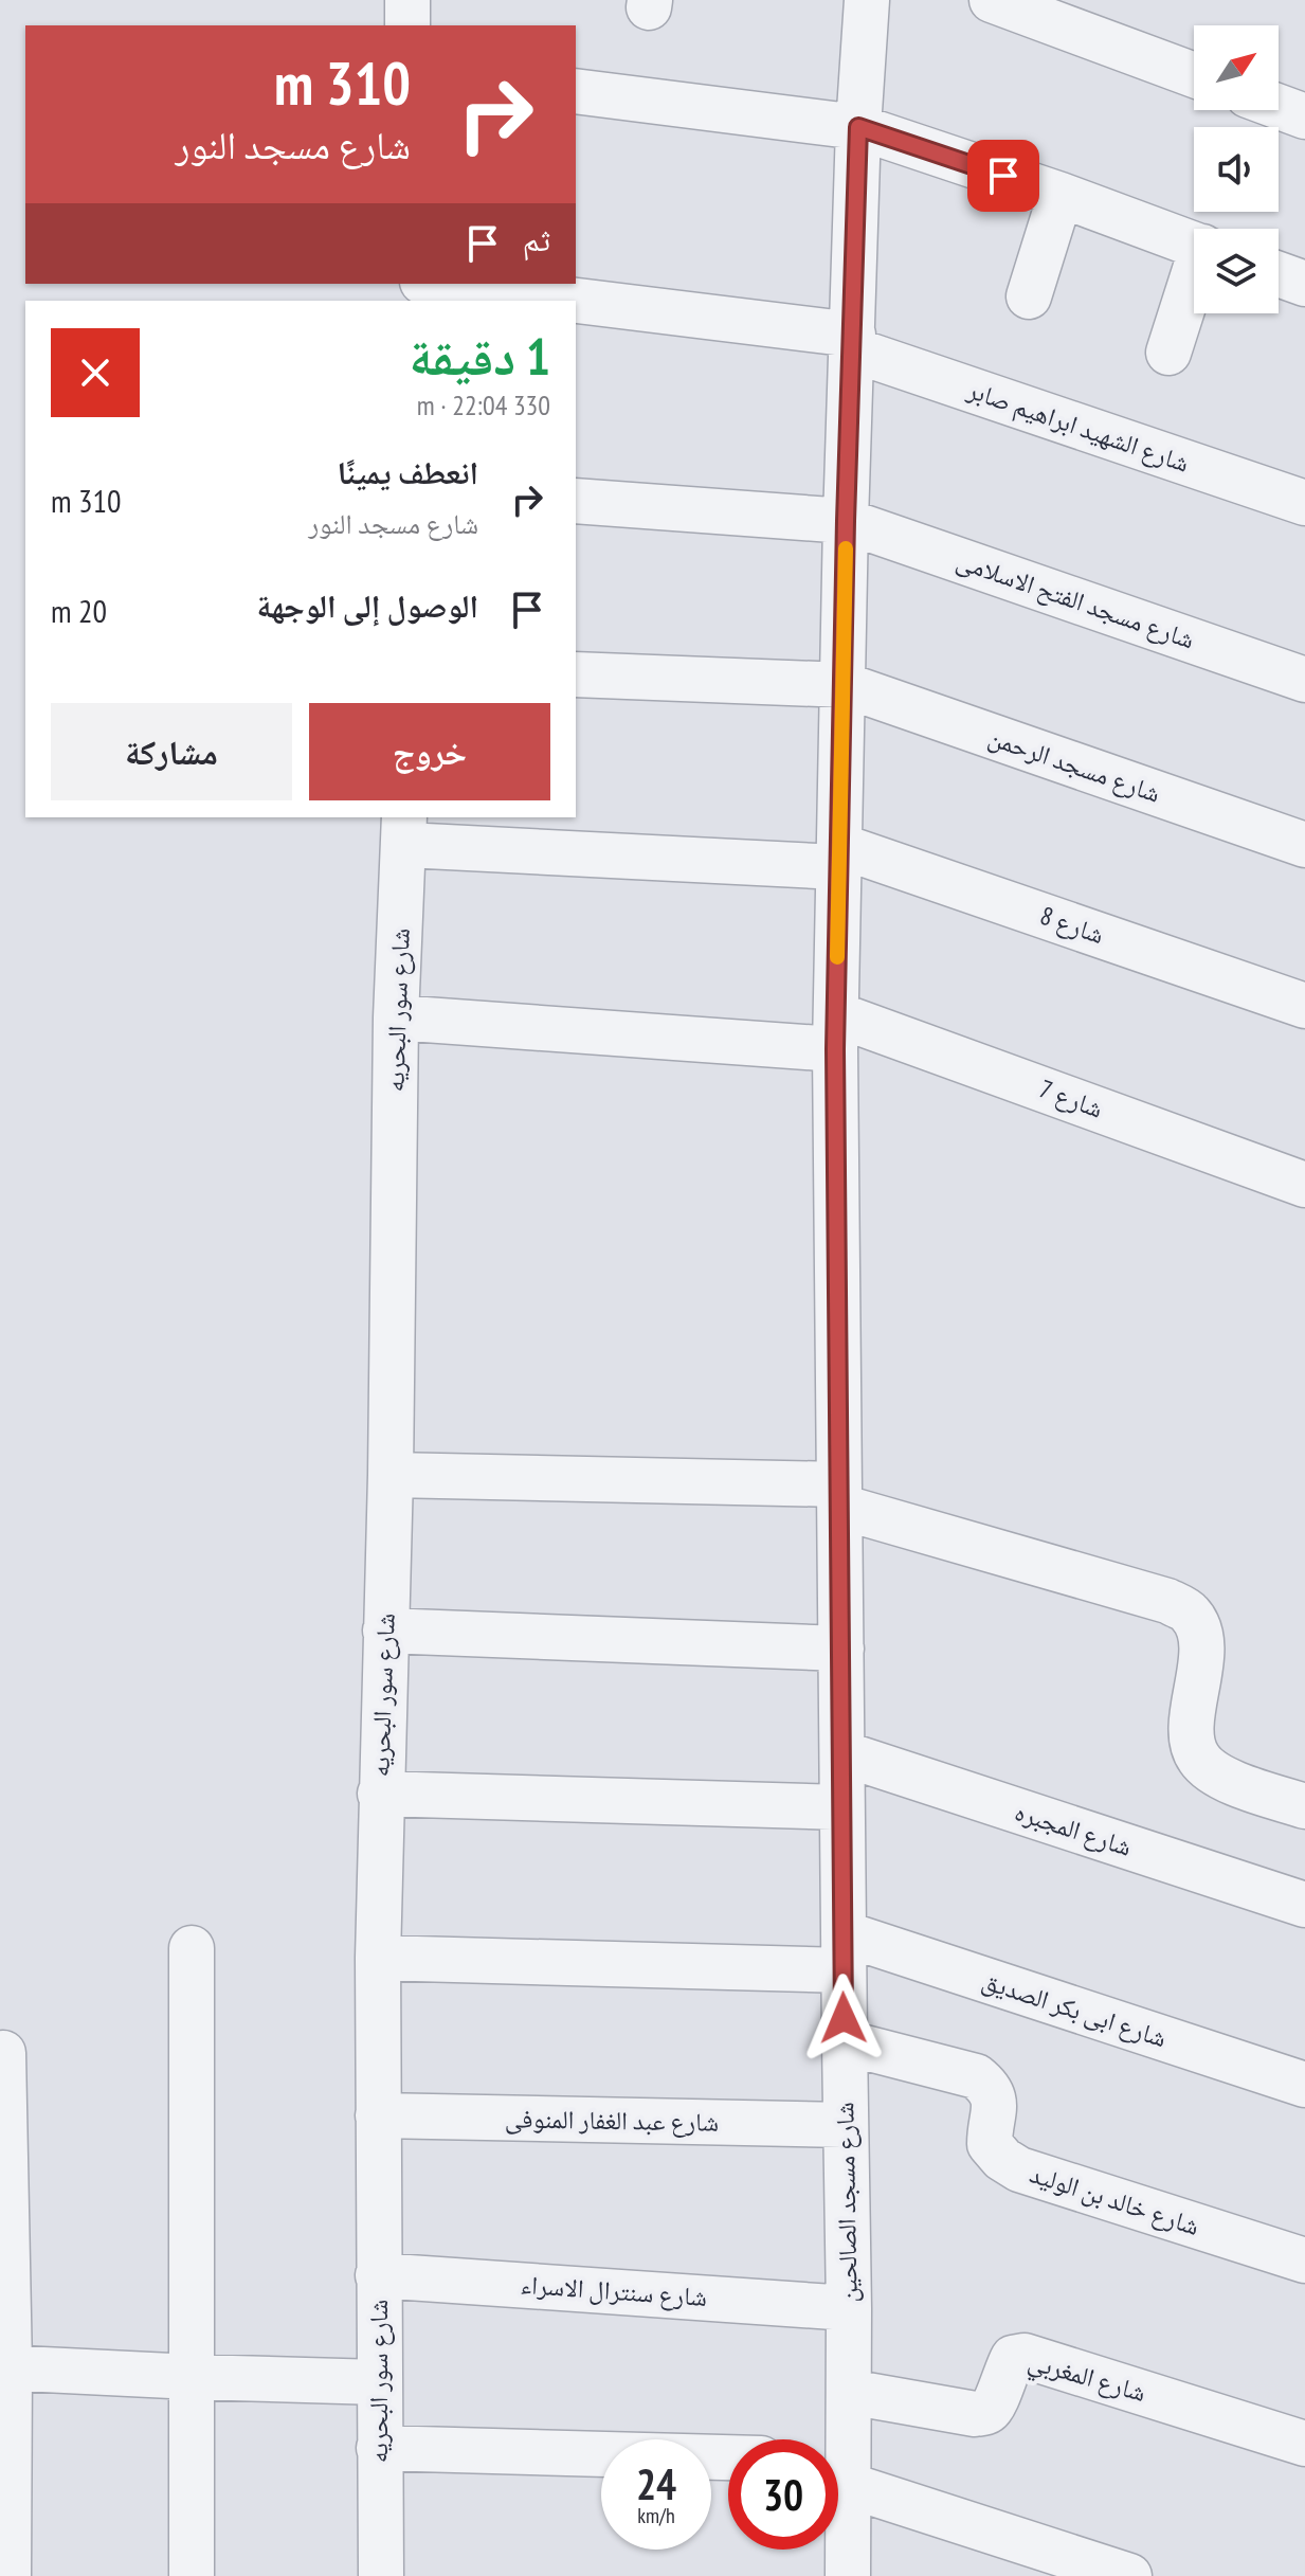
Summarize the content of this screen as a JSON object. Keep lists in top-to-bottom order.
{
  "streets": {
    "street": [
      "شارع الشهيد ابراهيم صابر",
      "شارع مسجد الفتح الاسلامى",
      "شارع مسجد الرحمن",
      "شارع 8",
      "شارع سور البحريه",
      "شارع 7",
      "شارع المجبره",
      "شارع ابى بكر الصديق",
      "شارع عبد الغفار المنوفى",
      "شارع خالد بن الوليد",
      "شارع مسجد الصالحين",
      "شارع سنترال الاسراء",
      "شارع المغربي"
    ]
  },
  "crossings": [
    ["شارع الشهيد ابراهيم صابر", "شارع مسجد الصالحين"],
    ["شارع مسجد الفتح الاسلامى", "شارع مسجد الصالحين"],
    ["شارع مسجد الرحمن", "شارع مسجد الصالحين"],
    ["شارع 8", "شارع سور البحريه"],
    ["شارع 8", "شارع مسجد الصالحين"],
    ["شارع سور البحريه", "شارع 7"],
    ["شارع سور البحريه", "شارع ابى بكر الصديق"],
    ["شارع سور البحريه", "شارع عبد الغفار المنوفى"],
    ["شارع سور البحريه", "شارع سنترال الاسراء"],
    ["شارع 7", "شارع مسجد الصالحين"],
    ["شارع المجبره", "شارع مسجد الصالحين"],
    ["شارع ابى بكر الصديق", "شارع مسجد الصالحين"],
    ["شارع عبد الغفار المنوفى", "شارع مسجد الصالحين"],
    ["شارع خالد بن الوليد", "شارع مسجد الصالحين"],
    ["شارع مسجد الصالحين", "شارع سنترال الاسراء"],
    ["شارع مسجد الصالحين", "شارع المغربي"]
  ],
  "north": "top right",
  "page": {
    "turn": ["310 m", "شارع مسجد النور"],
    "then": "ثم",
    "heading": ["1 دقيقة", "330 m · 22:04"],
    "list": [
      {
        "name": "انعطف يمينًا",
        "note": "شارع مسجد النور",
        "value": "310 m"
      },
      {
        "name": "الوصول إلى الوجهة",
        "value": "20 m"
      }
    ],
    "buttons": ["خروج", "مشاركة"],
    "speed": "24 km/h",
    "limit": "30"
  }
}
